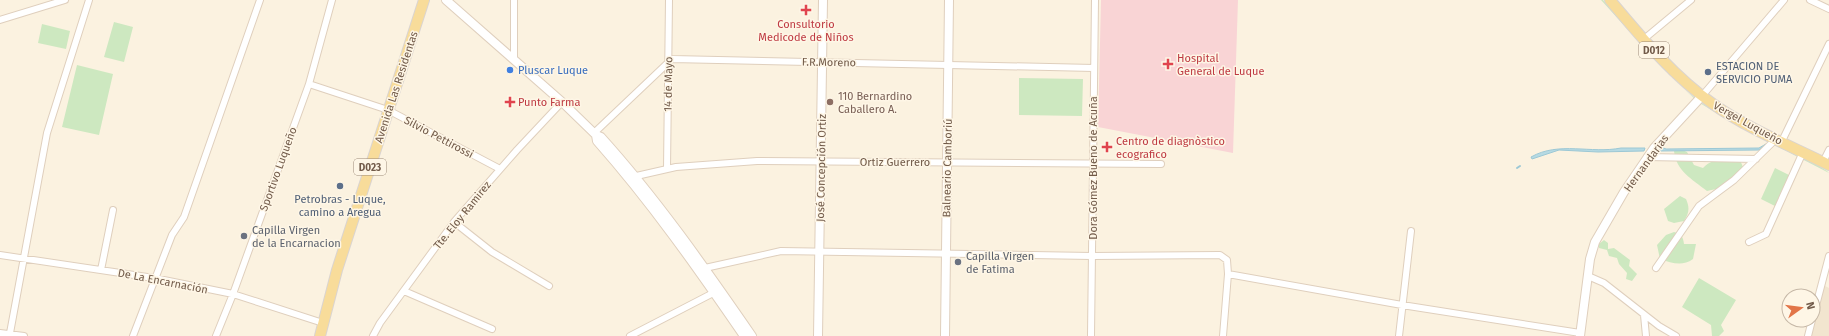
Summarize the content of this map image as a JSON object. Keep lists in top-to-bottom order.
{
  "streets": {
    "main road": [
      "D012",
      "Avenida Las Residentas",
      "Vergel Luqueño",
      "D023"
    ],
    "street": [
      "F.R.Moreno",
      "14 de Mayo",
      "Silvio Pettirossi",
      "Ortiz Guerrero",
      "Hernandarias",
      "José Concepción Ortiz",
      "Balneario Camboriú",
      "Dora Gómez Bueno de Acuña",
      "Sportivo Luqueño",
      "Tte. Eloy Ramirez",
      "De La Encarnación"
    ]
  },
  "crossings": [
    ["F.R.Moreno", "14 de Mayo"],
    ["F.R.Moreno", "José Concepción Ortiz"],
    ["F.R.Moreno", "Balneario Camboriú"],
    ["F.R.Moreno", "Dora Gómez Bueno de Acuña"],
    ["14 de Mayo", "Ortiz Guerrero"],
    ["Avenida Las Residentas", "Silvio Pettirossi"],
    ["Avenida Las Residentas", "De La Encarnación"],
    ["Vergel Luqueño", "Hernandarias"],
    ["Silvio Pettirossi", "Sportivo Luqueño"],
    ["Silvio Pettirossi", "Tte. Eloy Ramirez"],
    ["Ortiz Guerrero", "José Concepción Ortiz"],
    ["Ortiz Guerrero", "Balneario Camboriú"],
    ["Ortiz Guerrero", "Dora Gómez Bueno de Acuña"],
    ["Sportivo Luqueño", "De La Encarnación"]
  ],
  "places": {
    "health": [
      "Consultorio Medicode de Niños",
      "Hospital General de Luque",
      "Punto Farma",
      "Centro de diagnòstico ecografico"
    ],
    "other": [
      "Pluscar Luque",
      "ESTACION DE SERVICIO PUMA",
      "110 Bernardino Caballero A.",
      "Petrobras - Luque, camino a Aregua",
      "Capilla Virgen de la Encarnacion",
      "Capilla Virgen de Fatima"
    ]
  },
  "north": "right"
}
